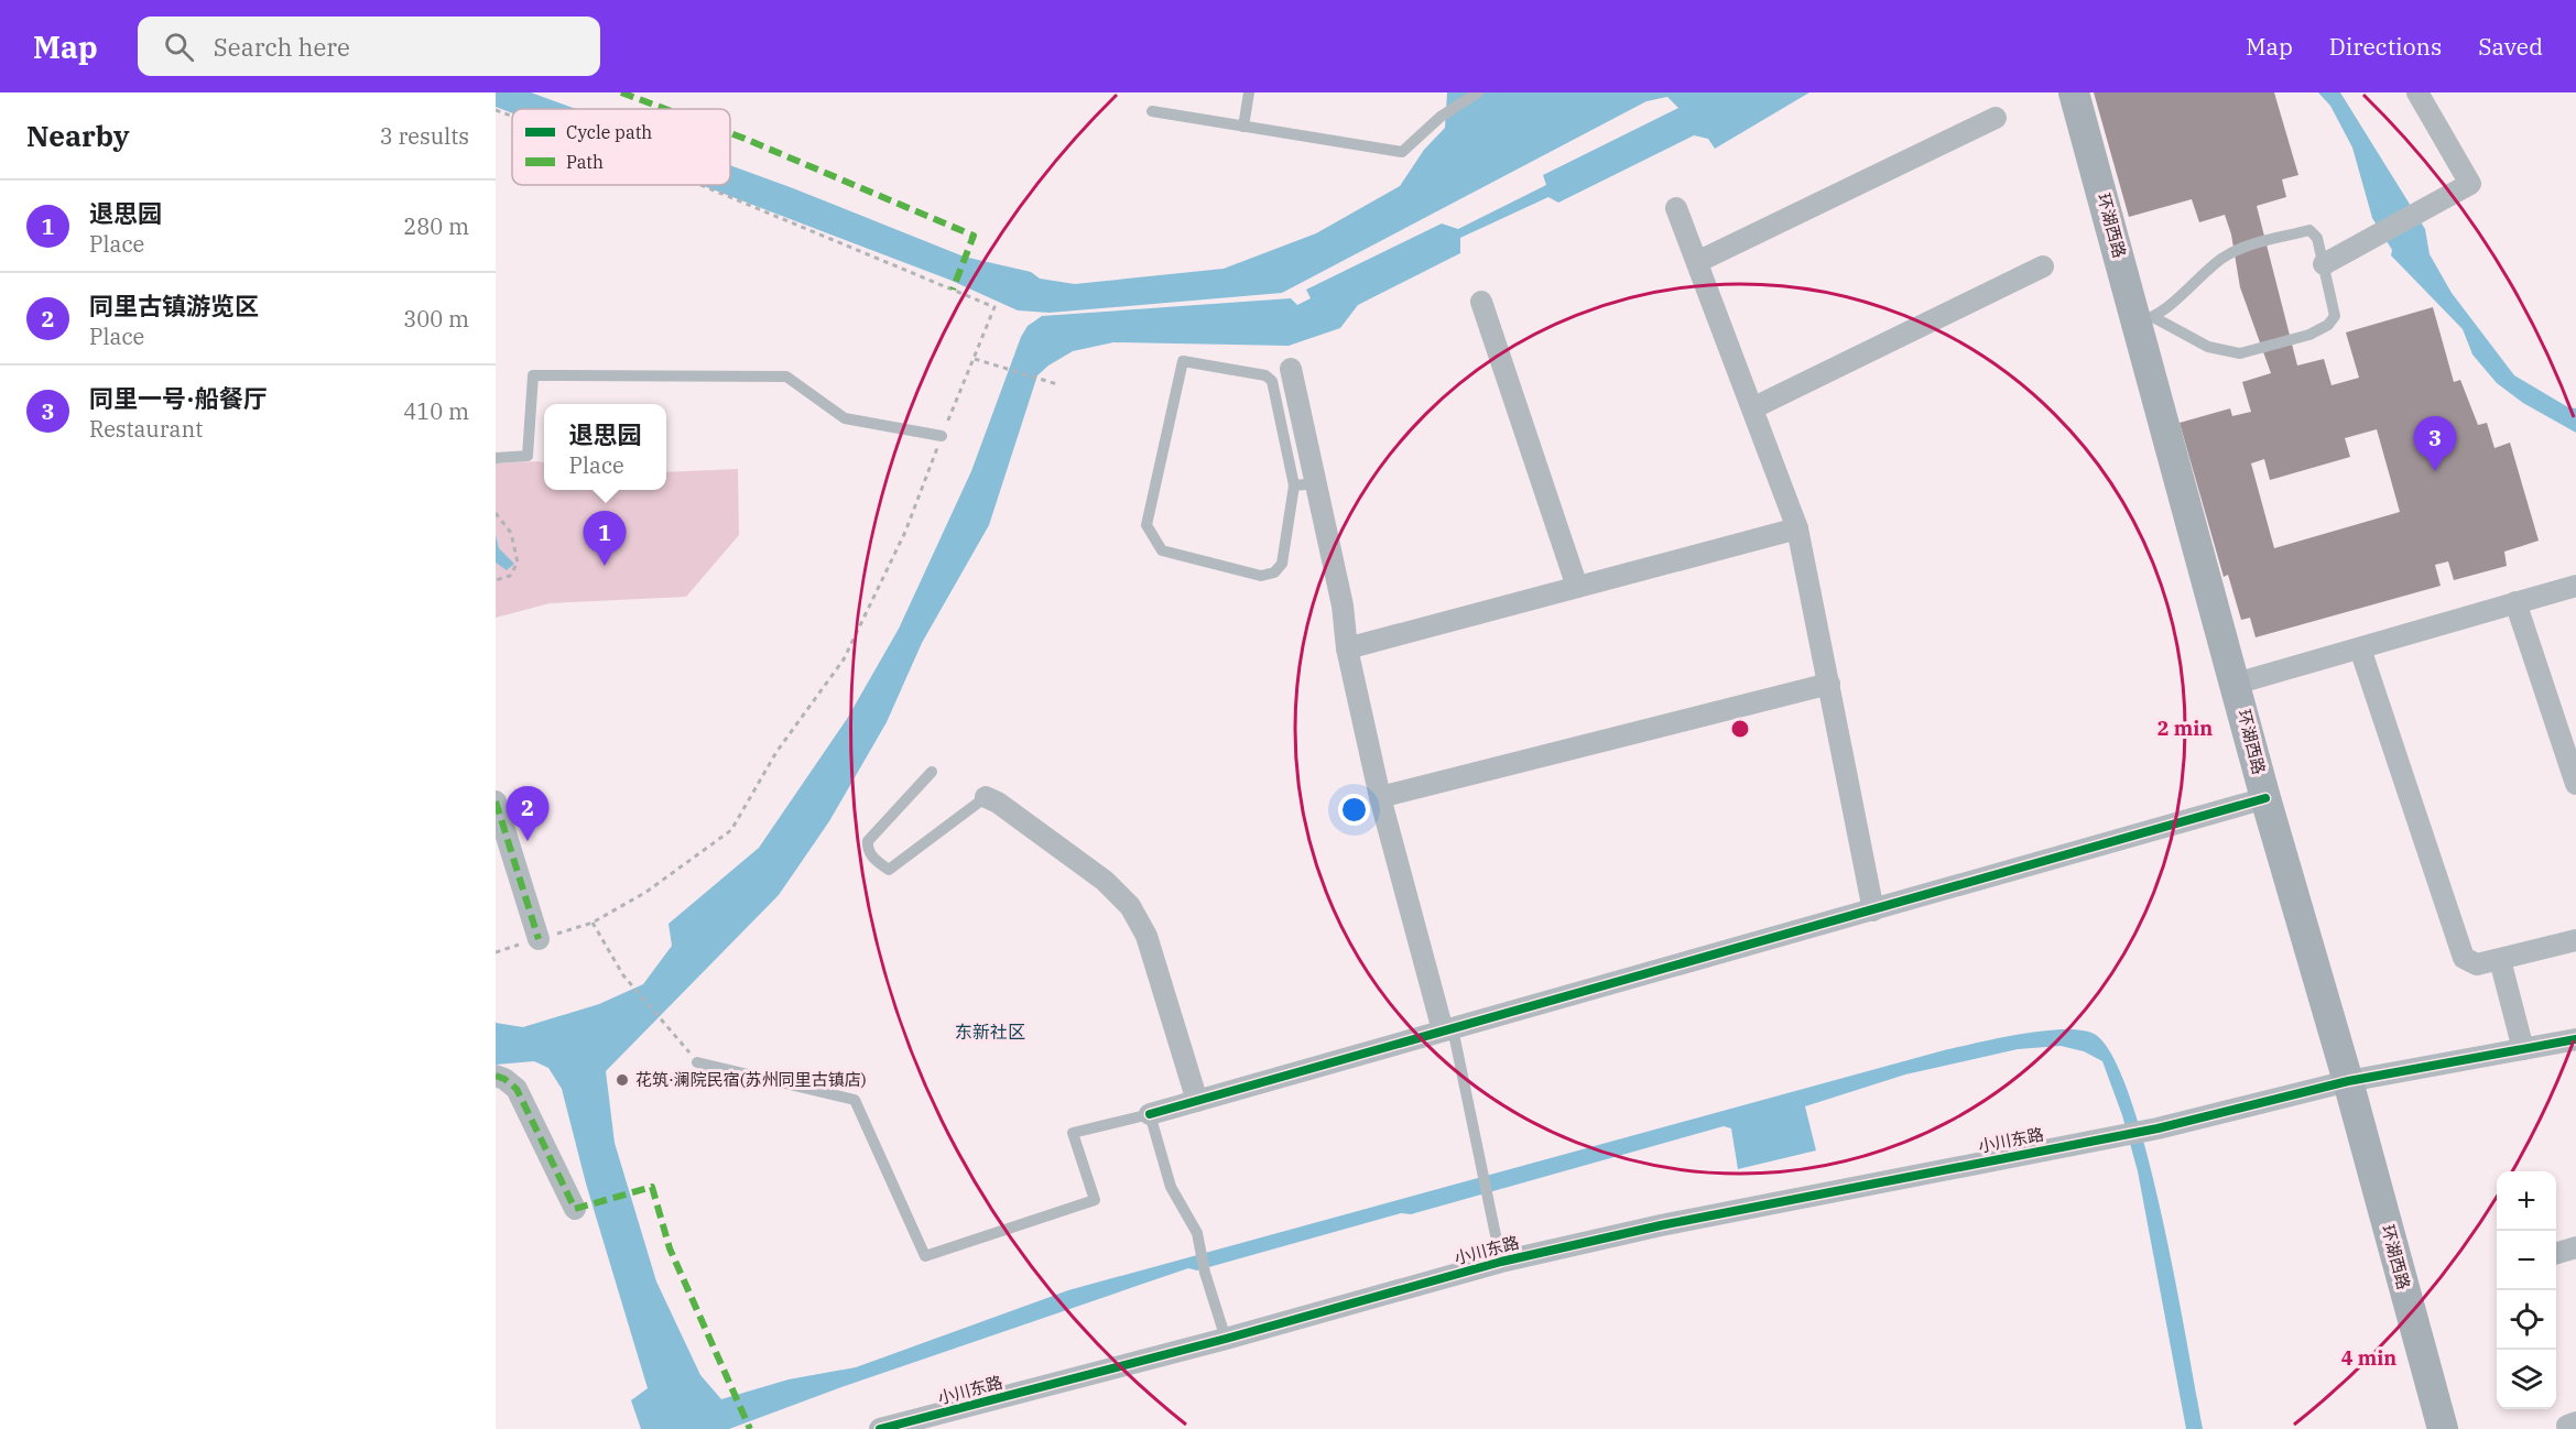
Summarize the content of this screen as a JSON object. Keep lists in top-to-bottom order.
{
  "streets": {
    "main road": ["环湖西路"],
    "street": ["小川东路"]
  },
  "crossings": [
    ["环湖西路", "小川东路"]
  ],
  "districts": ["东新社区"],
  "places": ["花筑·澜院民宿(苏州同里古镇店)"],
  "legend": ["Cycle path", "Path"],
  "page": {
    "header": "Map",
    "search": "Search here",
    "nav": ["Map", "Directions", "Saved"],
    "heading": ["Nearby", "3 results"],
    "list": [
      {
        "mark": "1",
        "name": "退思园",
        "note": "Place",
        "value": "280 m"
      },
      {
        "mark": "2",
        "name": "同里古镇游览区",
        "note": "Place",
        "value": "300 m"
      },
      {
        "mark": "3",
        "name": "同里一号·船餐厅",
        "note": "Restaurant",
        "value": "410 m"
      }
    ],
    "popup": ["退思园", "Place"],
    "pins": ["3", "1", "2"],
    "map_buttons": ["+", "−"]
  },
  "rings": ["2 min", "4 min"]
}
